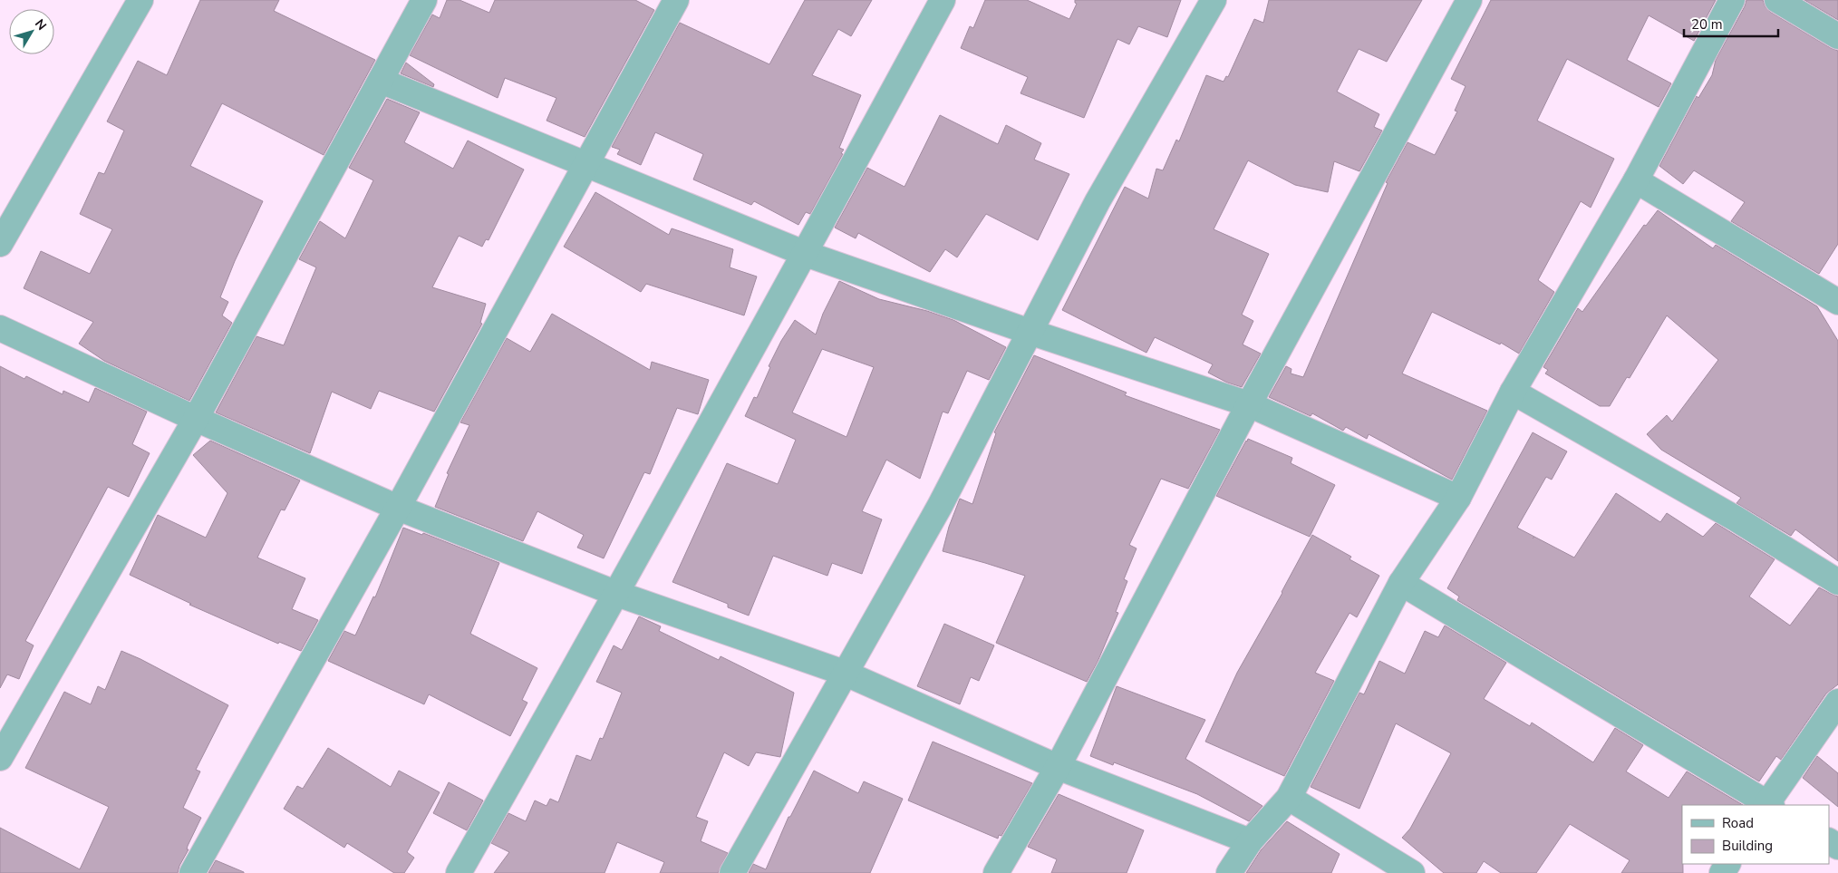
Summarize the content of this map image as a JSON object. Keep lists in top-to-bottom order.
{
  "legend": ["Road", "Building"],
  "scale_bar": "20 m",
  "north": "top right"
}
